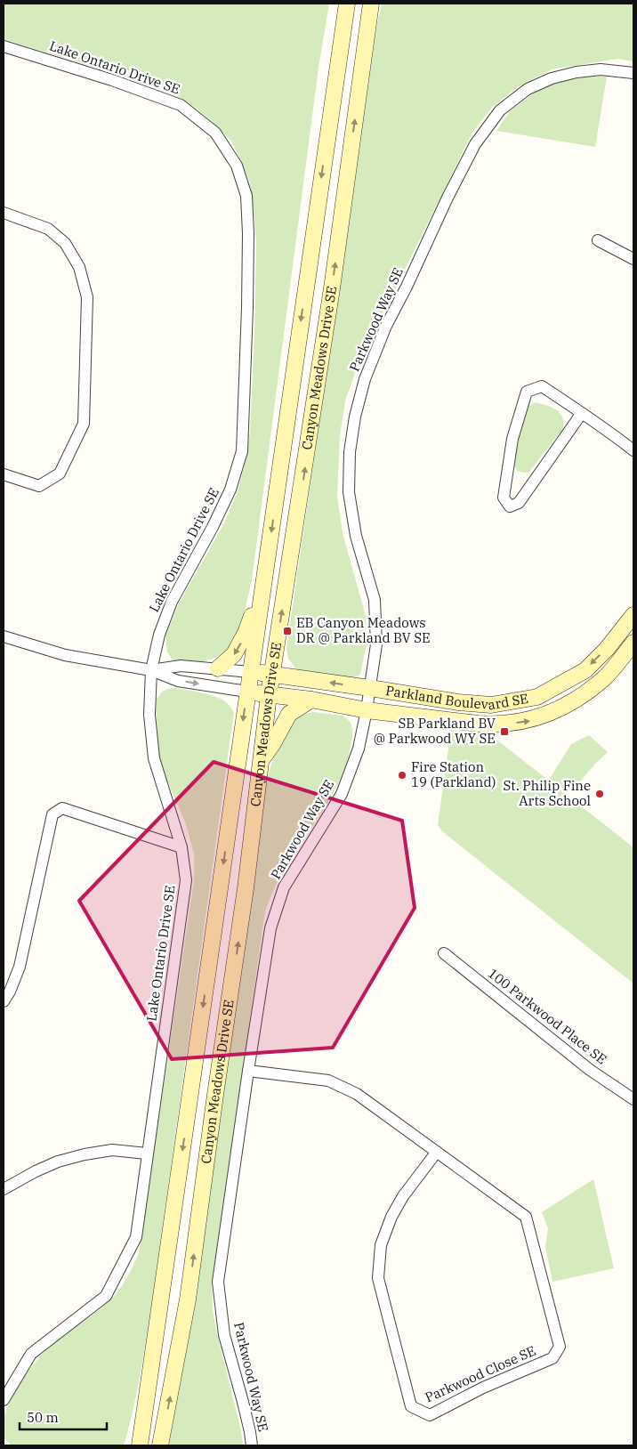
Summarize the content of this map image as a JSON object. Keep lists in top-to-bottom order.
{
  "streets": {
    "main road": ["Canyon Meadows Drive SE", "Parkland Boulevard SE"],
    "street": [
      "Lake Ontario Drive SE",
      "Parkwood Way SE",
      "100 Parkwood Place SE",
      "Parkwood Close SE"
    ]
  },
  "crossings": [
    ["Parkwood Way SE", "Parkland Boulevard SE"],
    ["Parkwood Way SE", "Parkwood Close SE"],
    ["Canyon Meadows Drive SE", "Parkland Boulevard SE"]
  ],
  "places": {
    "transit": ["EB Canyon Meadows DR @ Parkland BV SE", "SB Parkland BV @ Parkwood WY SE"],
    "other": ["Fire Station 19 (Parkland)", "St. Philip Fine Arts School"]
  },
  "scale_bar": "50 m"
}
